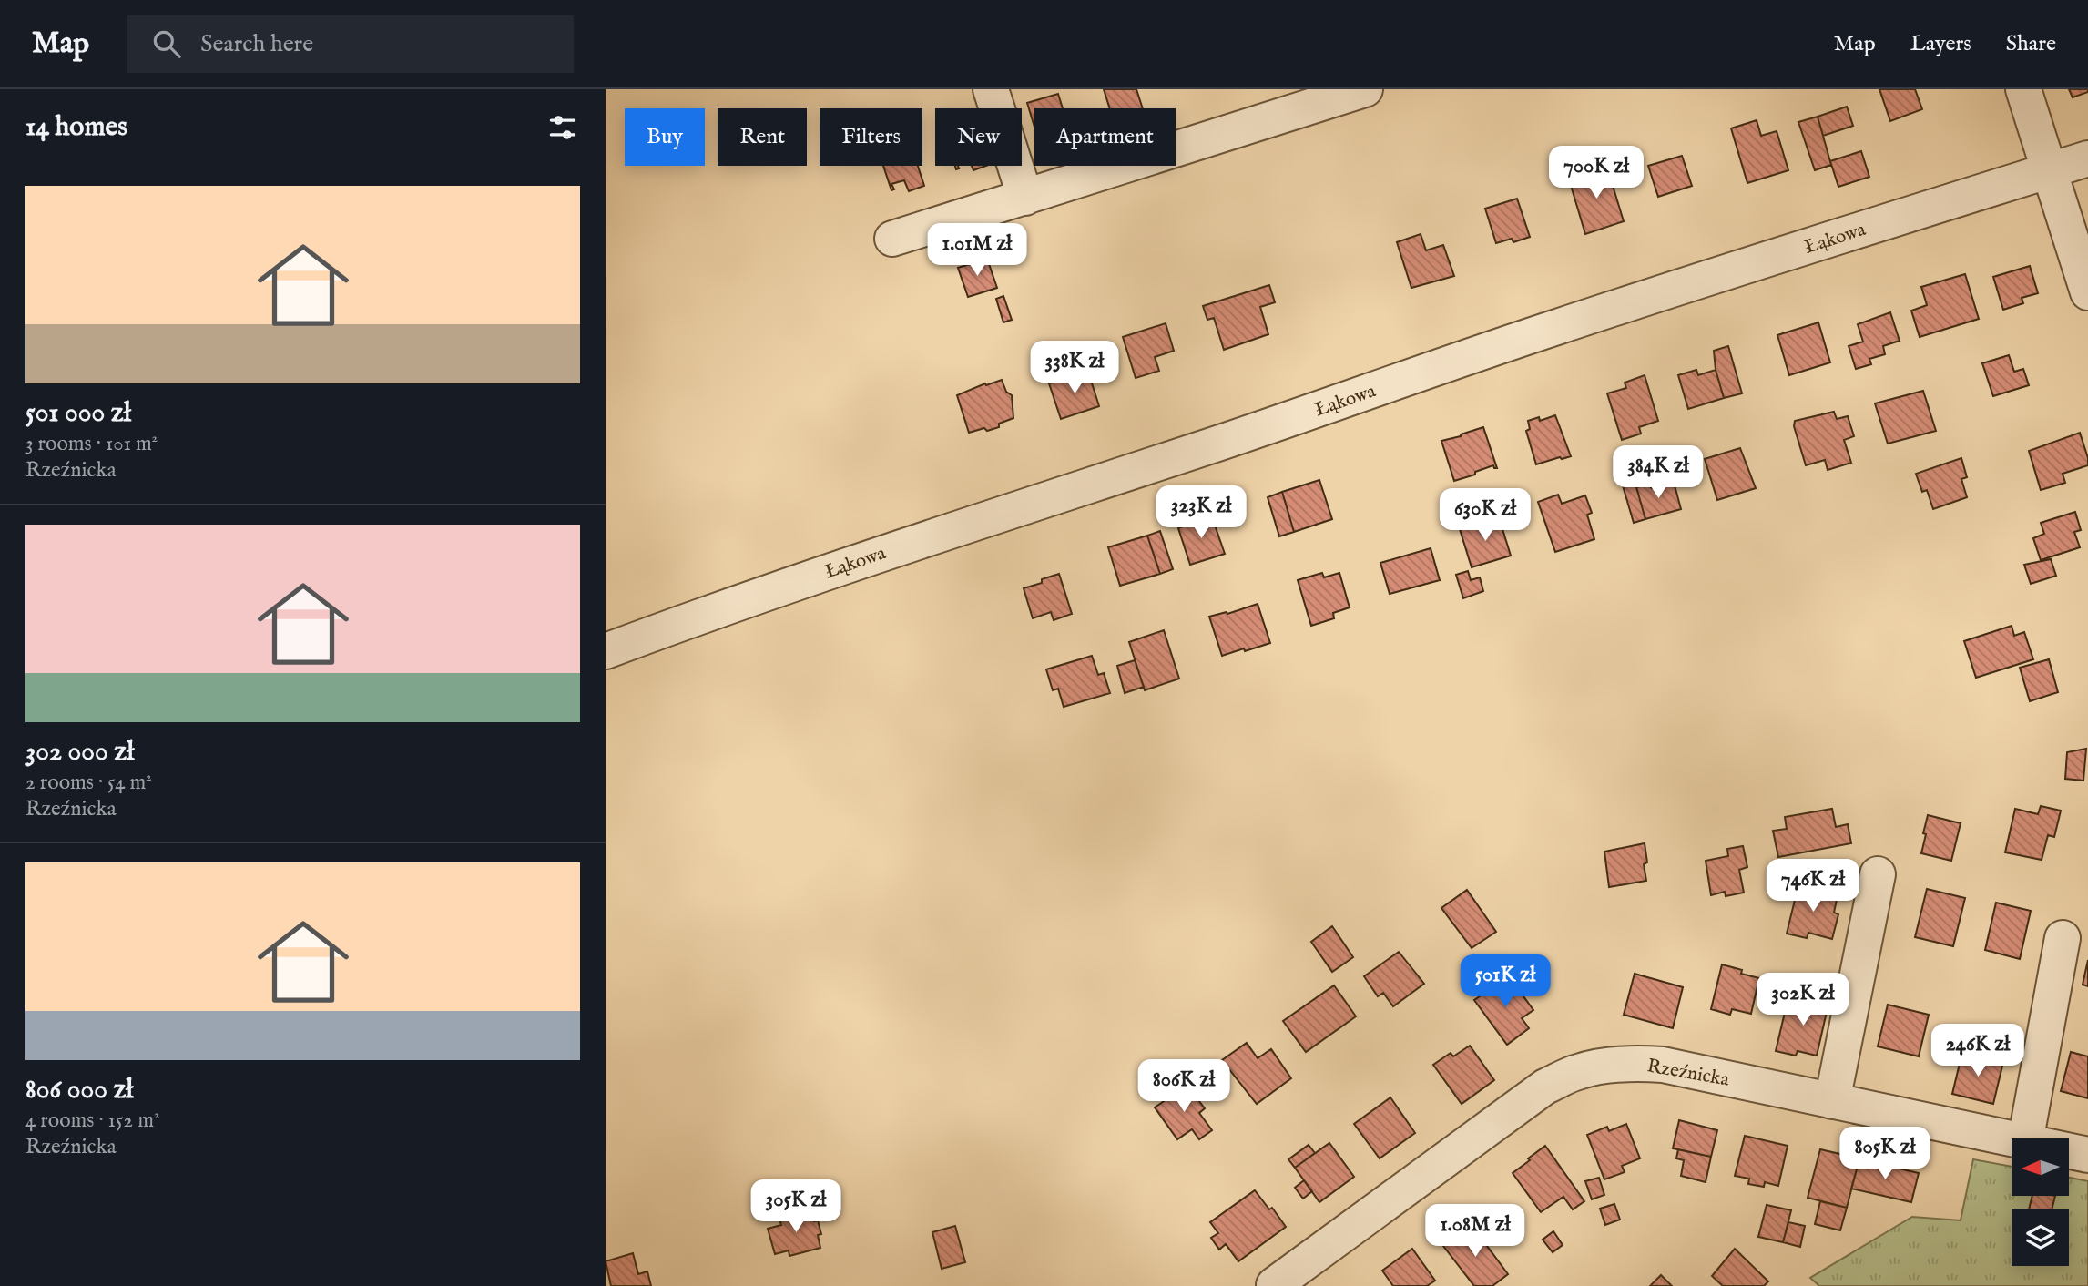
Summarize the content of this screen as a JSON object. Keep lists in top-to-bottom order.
{
  "streets": {
    "street": ["Łąkowa", "Rzeźnicka"]
  },
  "north": "left",
  "page": {
    "header": "Map",
    "search": "Search here",
    "nav": ["Map", "Layers", "Share"],
    "heading": "14 homes",
    "chip": [
      "Buy",
      "Rent",
      "Filters",
      "New",
      "Apartment"
    ],
    "price": [
      "700K zł",
      "1.01M zł",
      "338K zł",
      "384K zł",
      "323K zł",
      "630K zł",
      "746K zł",
      "501K zł",
      "302K zł",
      "246K zł",
      "806K zł",
      "805K zł",
      "305K zł",
      "1.08M zł"
    ],
    "list": [
      {
        "name": "501 000 zł",
        "note": "3 rooms · 101 m² · Rzeźnicka"
      },
      {
        "name": "302 000 zł",
        "note": "2 rooms · 54 m² · Rzeźnicka"
      },
      {
        "name": "806 000 zł",
        "note": "4 rooms · 152 m² · Rzeźnicka"
      }
    ]
  }
}
